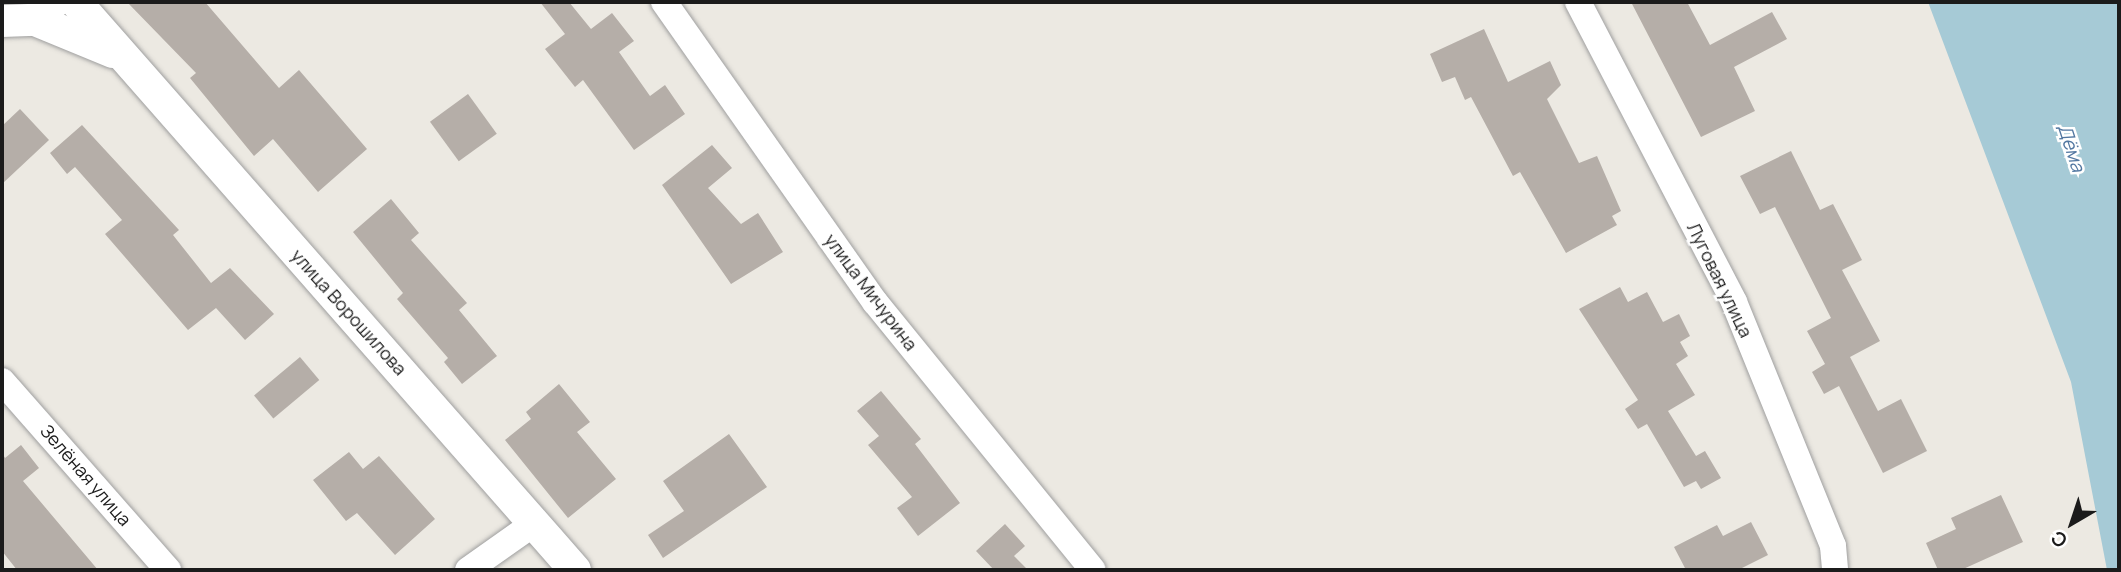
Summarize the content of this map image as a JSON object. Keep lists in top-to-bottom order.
{
  "streets": {
    "street": [
      "Луговая улица",
      "улица Мичурина",
      "улица Ворошилова",
      "Зелёная улица"
    ]
  },
  "water": ["Дёма"],
  "north": "bottom left"
}
